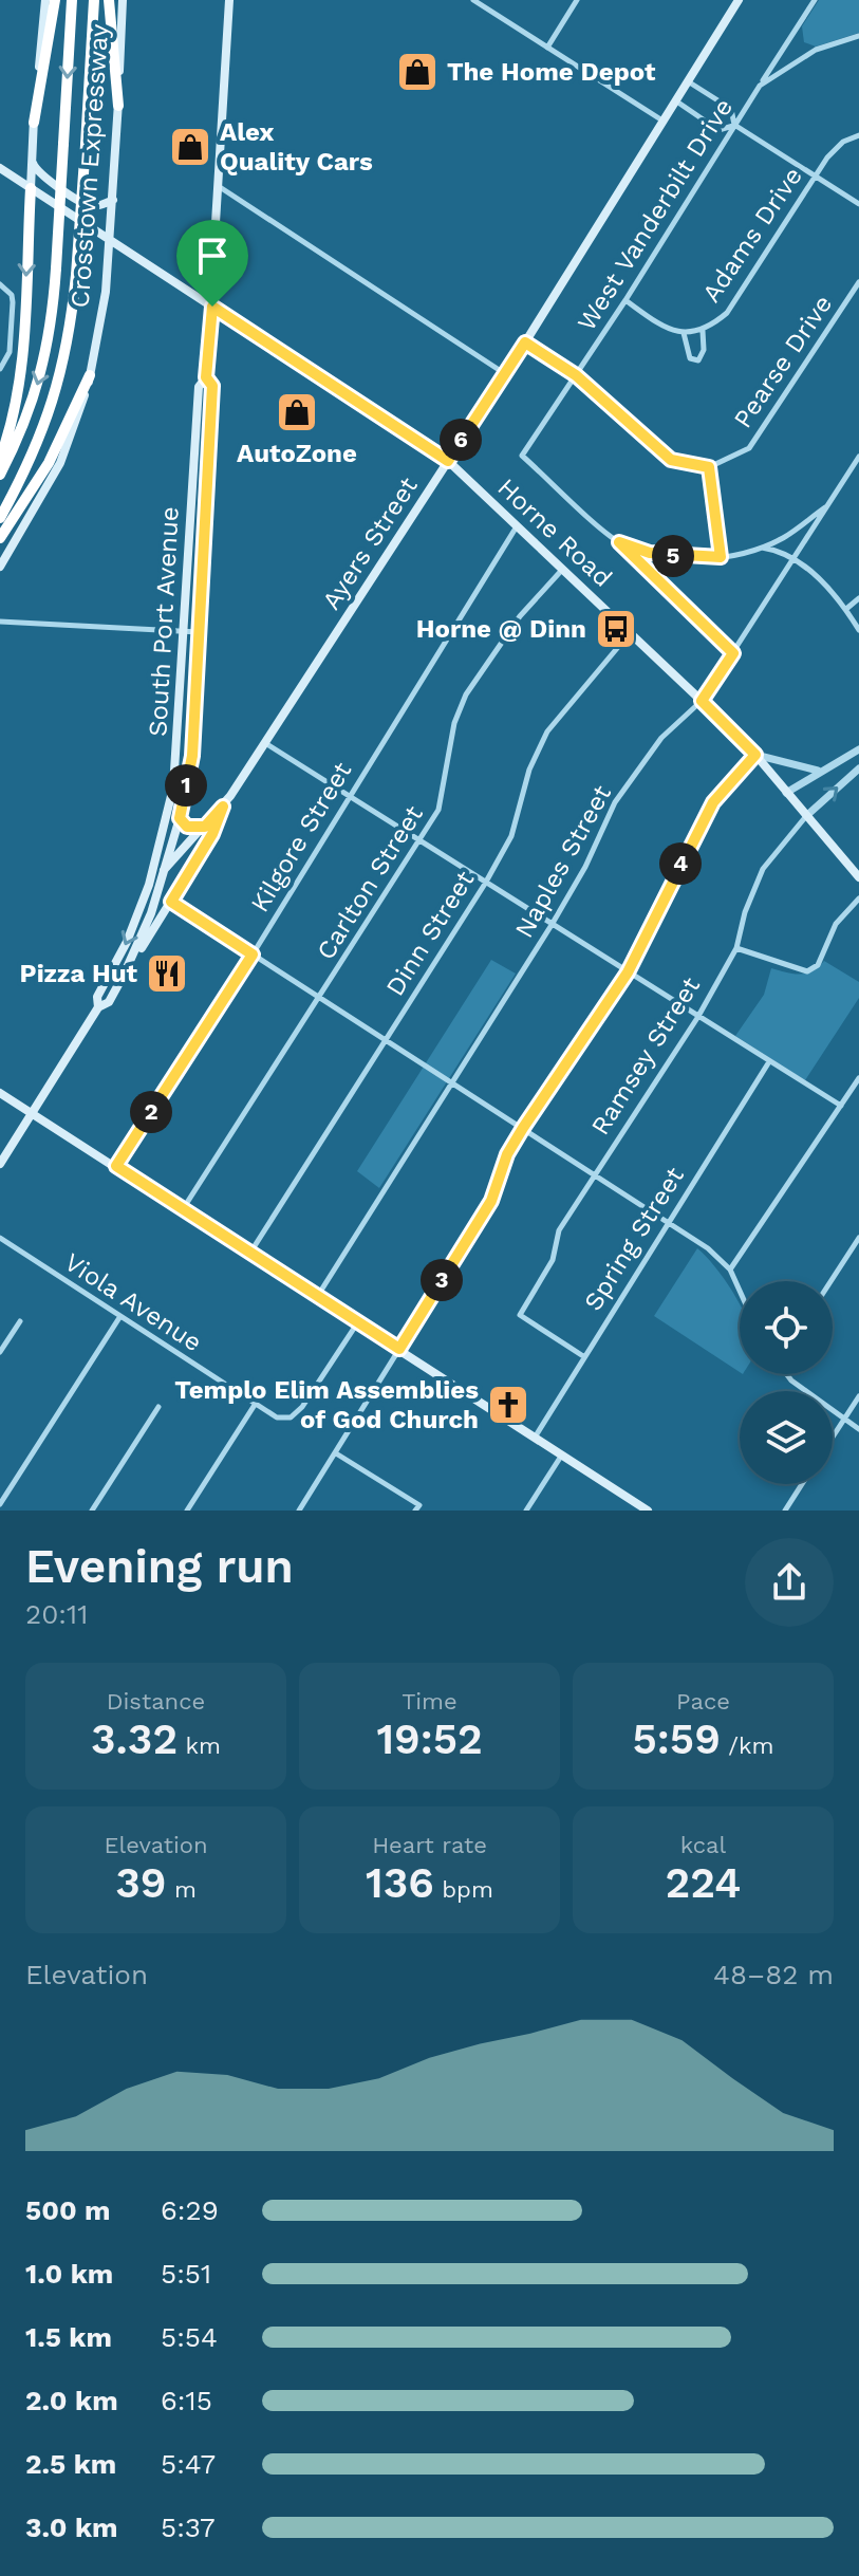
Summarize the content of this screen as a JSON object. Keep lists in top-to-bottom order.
{
  "streets": {
    "highway": ["Crosstown Expressway"],
    "main road": ["Horne Road", "Ayers Street", "South Port Avenue"],
    "street": [
      "West Vanderbilt Drive",
      "Adams Drive",
      "Pearse Drive",
      "Kilgore Street",
      "Naples Street",
      "Carlton Street",
      "Dinn Street",
      "Ramsey Street",
      "Spring Street",
      "Viola Avenue"
    ]
  },
  "crossings": [
    ["Crosstown Expressway", "Horne Road"],
    ["West Vanderbilt Drive", "Naples Street"],
    ["Horne Road", "Ayers Street"],
    ["Horne Road", "South Port Avenue"],
    ["Horne Road", "Kilgore Street"],
    ["Horne Road", "Naples Street"],
    ["Horne Road", "Carlton Street"],
    ["Horne Road", "Dinn Street"],
    ["Horne Road", "Ramsey Street"],
    ["Ayers Street", "South Port Avenue"],
    ["Ramsey Street", "Spring Street"]
  ],
  "places": {
    "shop": ["The Home Depot", "Alex Quality Cars", "AutoZone"],
    "bus stop": ["Horne @ Dinn"],
    "restaurant": ["Pizza Hut"],
    "church": ["Templo Elim Assemblies of God Church"]
  },
  "page": {
    "pins": [
      "6",
      "5",
      "1",
      "4",
      "2",
      "3"
    ],
    "heading": ["Evening run", "20:11"],
    "stats": [
      ["Distance", "3.32 km"],
      ["Time", "19:52"],
      ["Pace", "5:59 /km"],
      ["Elevation", "39 m"],
      ["Heart rate", "136 bpm"],
      ["kcal", "224"]
    ],
    "chart": ["Elevation", "48–82 m"],
    "list": [
      {
        "name": "500 m",
        "note": "6:29"
      },
      {
        "name": "1.0 km",
        "note": "5:51"
      },
      {
        "name": "1.5 km",
        "note": "5:54"
      },
      {
        "name": "2.0 km",
        "note": "6:15"
      },
      {
        "name": "2.5 km",
        "note": "5:47"
      },
      {
        "name": "3.0 km",
        "note": "5:37"
      }
    ]
  }
}
